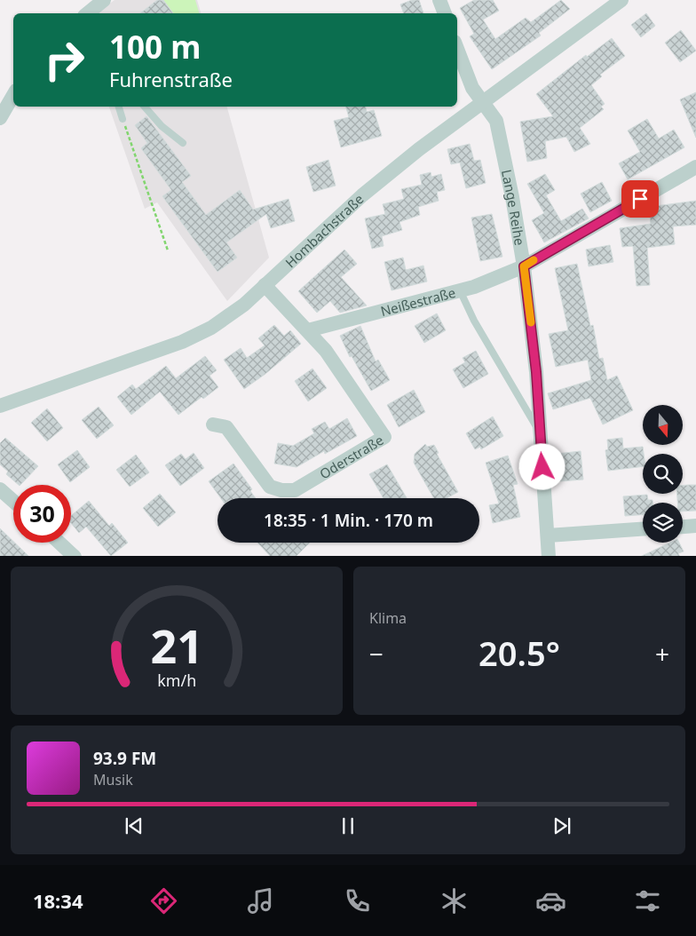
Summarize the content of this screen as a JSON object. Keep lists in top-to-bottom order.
{
  "streets": {
    "street": [
      "Lange Reihe",
      "Hombachstraße",
      "Neißestraße",
      "Oderstraße"
    ]
  },
  "crossings": [
    ["Lange Reihe", "Hombachstraße"],
    ["Lange Reihe", "Neißestraße"],
    ["Hombachstraße", "Oderstraße"],
    ["Neißestraße", "Oderstraße"]
  ],
  "north": "bottom",
  "page": {
    "turn": ["100 m", "Fuhrenstraße"],
    "limit": "30",
    "trip": "18:35 · 1 Min. · 170 m",
    "tile": "Klima",
    "heat": ["−", "20.5°", "+"],
    "song": ["93.9 FM", "Musik"],
    "tabs": "18:34",
    "gauge": ["21", "km/h"]
  }
}
